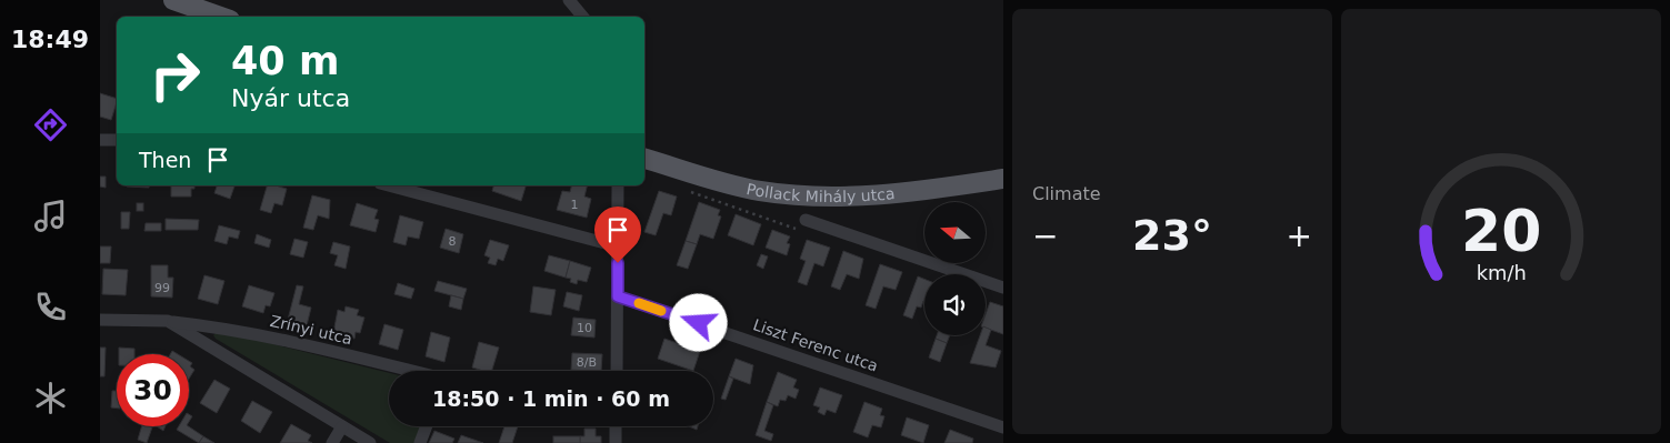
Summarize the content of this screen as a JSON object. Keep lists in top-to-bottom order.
{
  "streets": {
    "main road": ["Pollack Mihály utca"],
    "street": ["Zrínyi utca", "Liszt Ferenc utca"]
  },
  "house_numbers": [
    "1",
    "8",
    "99",
    "10",
    "8/B"
  ],
  "north": "left",
  "page": {
    "tabs": "18:49",
    "tile": "Climate",
    "turn": ["40 m", "Nyár utca"],
    "then": "Then",
    "heat": ["−", "23°", "+"],
    "limit": "30",
    "trip": "18:50 · 1 min · 60 m",
    "gauge": ["20", "km/h"]
  }
}
